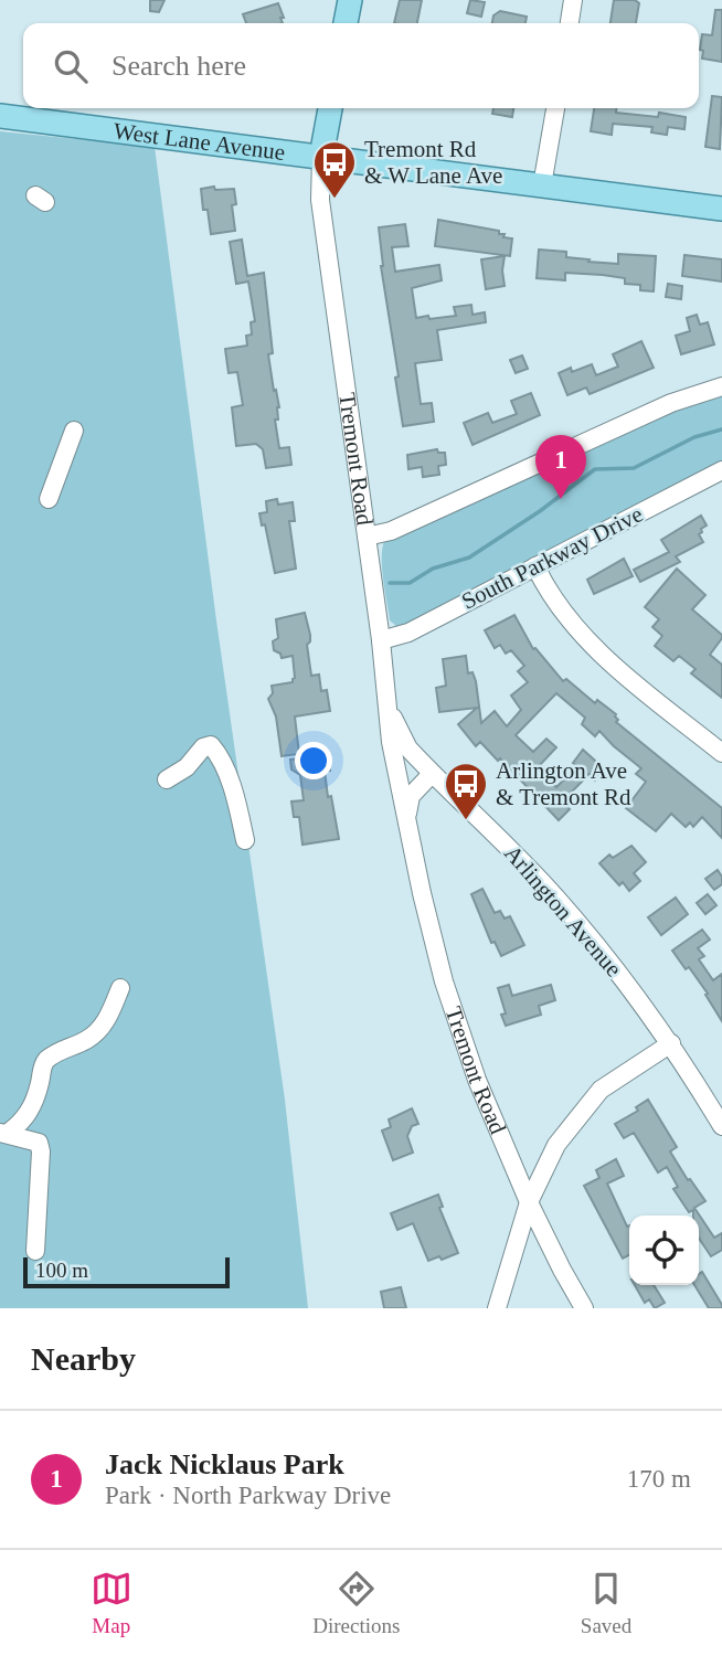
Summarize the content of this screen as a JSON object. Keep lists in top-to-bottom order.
{
  "streets": {
    "main road": ["West Lane Avenue", "Tremont Road"],
    "street": ["South Parkway Drive", "Arlington Avenue"]
  },
  "crossings": [
    ["West Lane Avenue", "Tremont Road"],
    ["Tremont Road", "South Parkway Drive"],
    ["Tremont Road", "Arlington Avenue"]
  ],
  "places": {
    "bus stop": ["Tremont Rd & W Lane Ave", "Arlington Ave & Tremont Rd"]
  },
  "scale_bar": "100 m",
  "page": {
    "search": "Search here",
    "pins": "1",
    "scale": "100 m",
    "heading": "Nearby",
    "list": [
      {
        "mark": "1",
        "name": "Jack Nicklaus Park",
        "note": "Park · North Parkway Drive",
        "value": "170 m"
      }
    ],
    "nav": ["Map", "Directions", "Saved"]
  }
}
